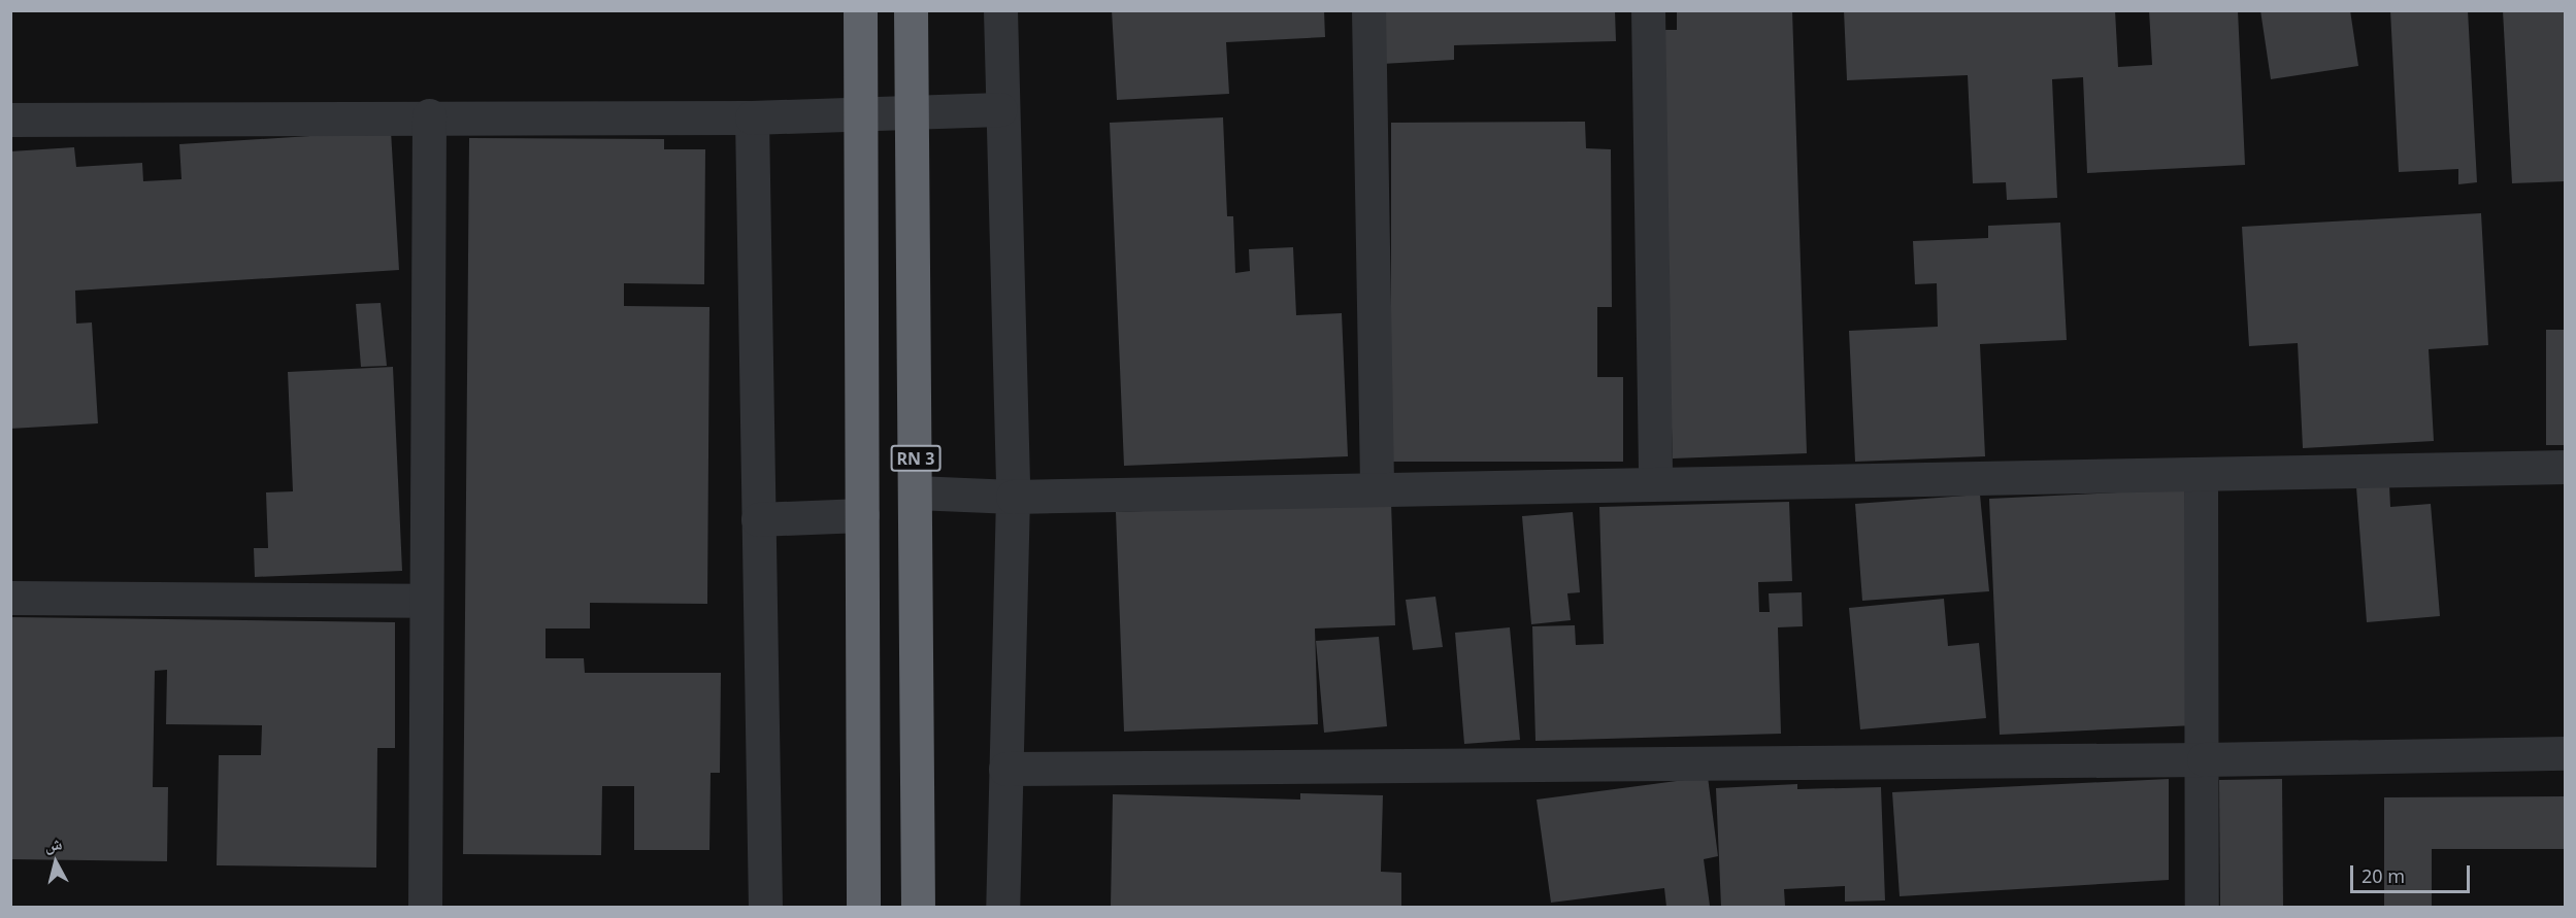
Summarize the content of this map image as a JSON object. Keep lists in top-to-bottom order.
{
  "streets": {
    "highway": ["RN 3"]
  },
  "scale_bar": "20 m",
  "north": "top"
}
